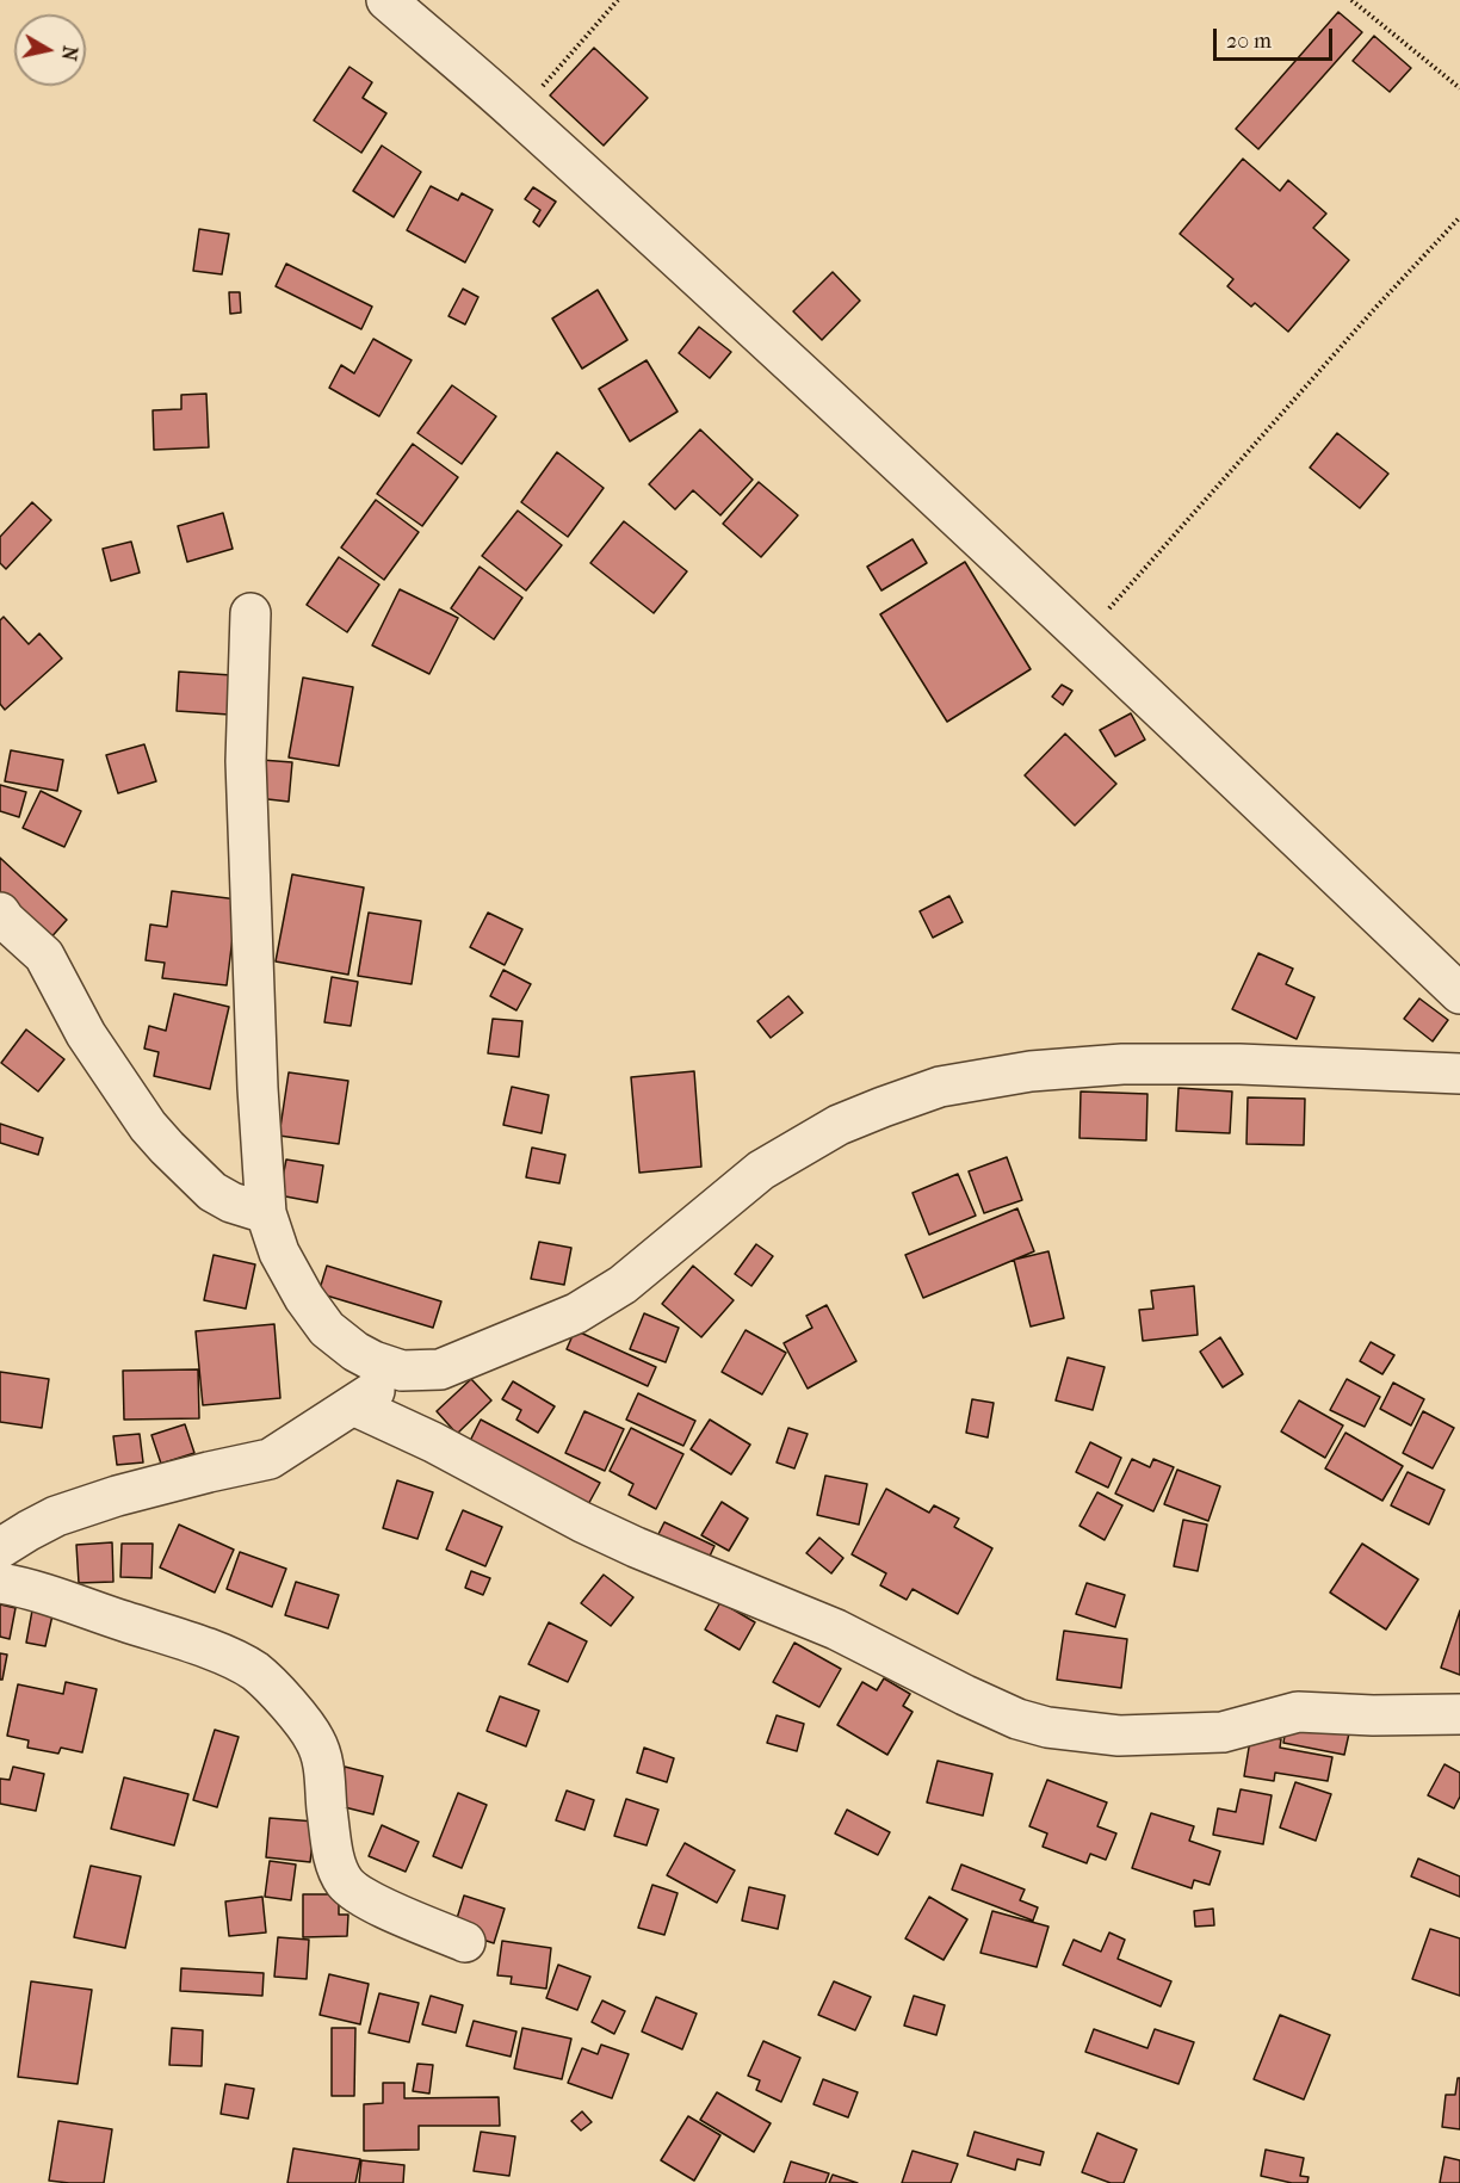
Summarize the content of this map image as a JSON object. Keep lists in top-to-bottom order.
{
  "scale_bar": "20 m",
  "north": "right"
}
